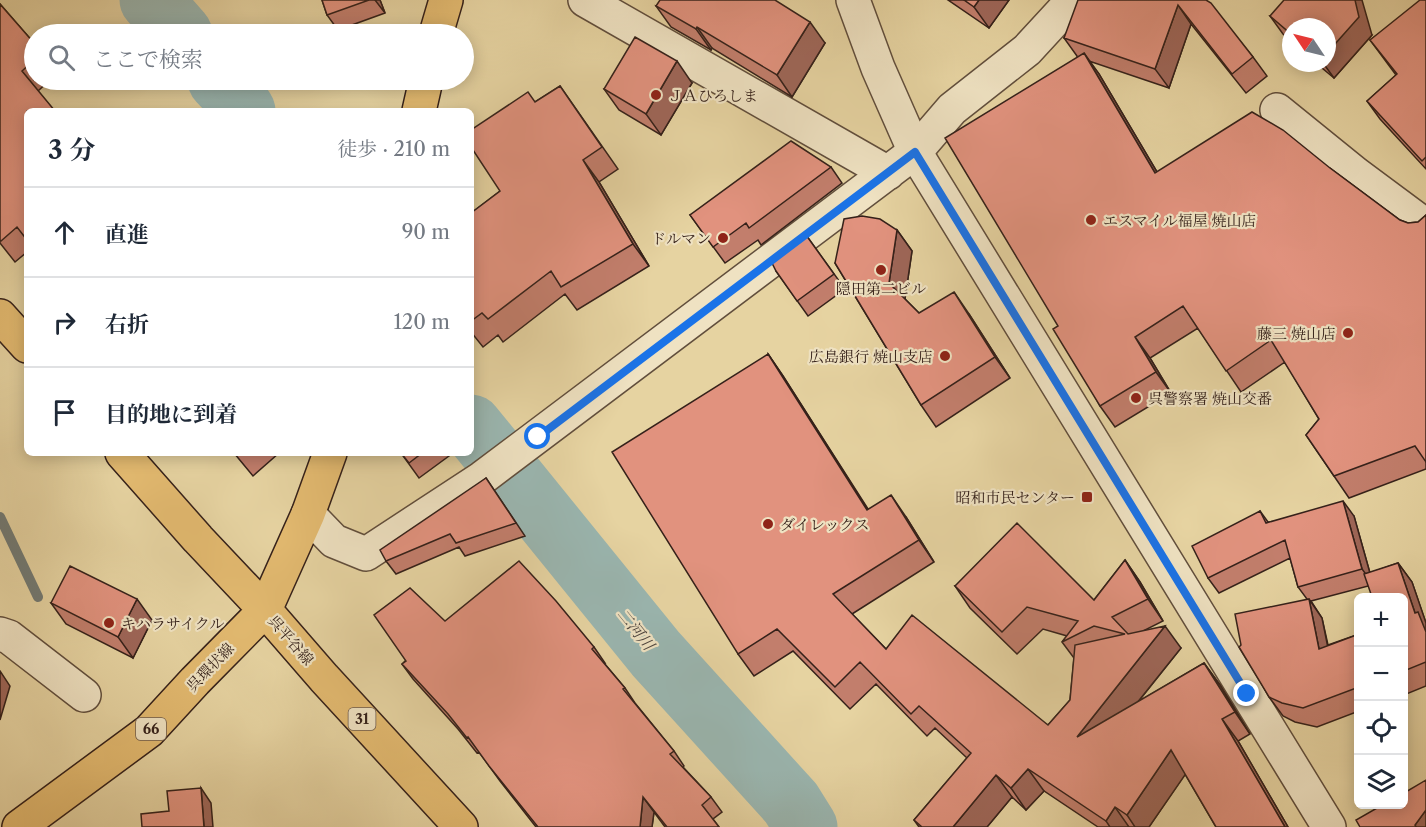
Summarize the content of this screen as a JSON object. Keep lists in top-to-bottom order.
{
  "streets": {
    "main road": [
      "呉平谷線",
      "呉環状線",
      "31",
      "66"
    ]
  },
  "crossings": [
    ["呉平谷線", "呉環状線"]
  ],
  "water": ["二河川"],
  "places": {
    "other": [
      "ＪＡひろしま",
      "エスマイル福屋 焼山店",
      "ドルマン",
      "隠田第二ビル",
      "藤三 焼山店",
      "広島銀行 焼山支店",
      "呉警察署 焼山交番",
      "ダイレックス",
      "キハラサイクル"
    ],
    "transit": ["昭和市民センター"]
  },
  "north": "top left",
  "page": {
    "search": "ここで検索",
    "heading": ["3 分", "徒歩 · 210 m"],
    "list": [
      ["直進", "90 m"],
      ["右折", "120 m"],
      "目的地に到着"
    ],
    "map_buttons": ["+", "−"]
  }
}
